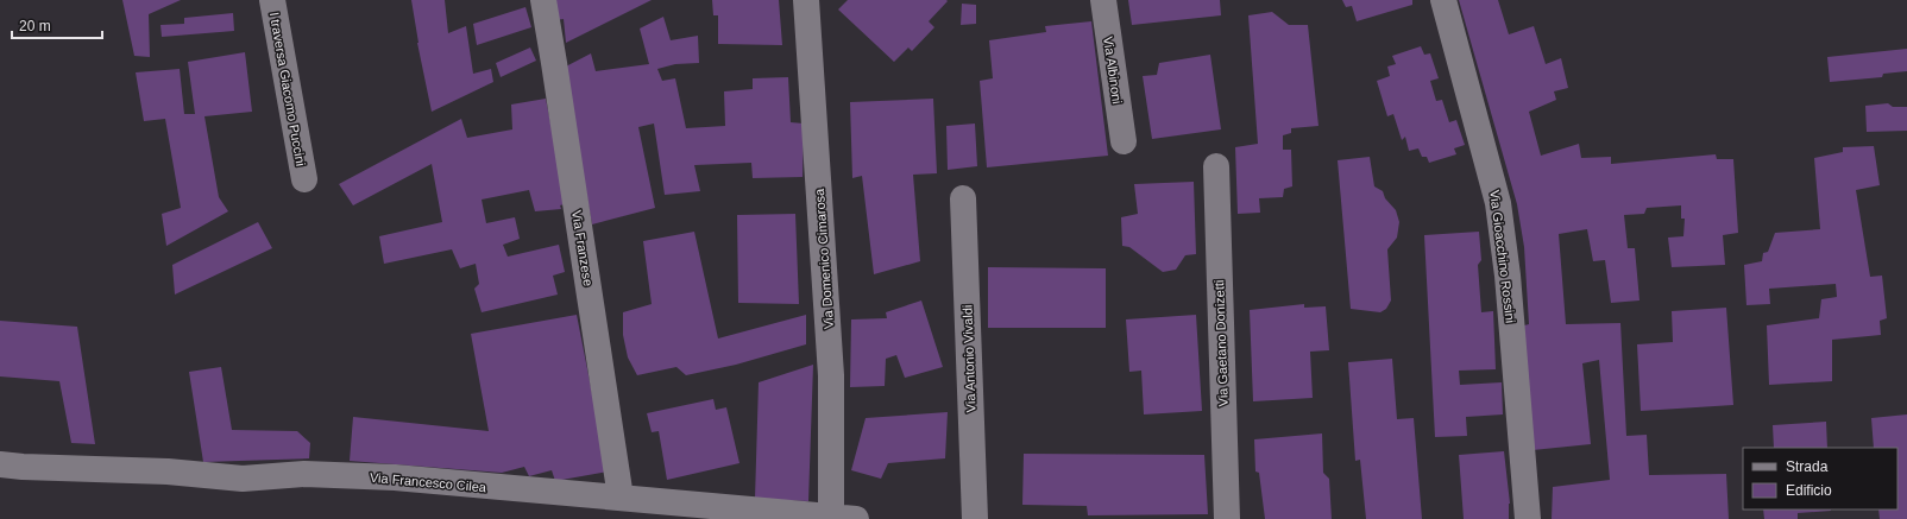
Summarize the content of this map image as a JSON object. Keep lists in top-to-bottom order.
{
  "streets": {
    "street": [
      "Via Albinoni",
      "I traversa Giacomo Puccini",
      "Via Franzese",
      "Via Gioacchino Rossini",
      "Via Domenico Cimarosa",
      "Via Gaetano Donizetti",
      "Via Antonio Vivaldi",
      "Via Francesco Cilea"
    ]
  },
  "crossings": [
    ["Via Franzese", "Via Francesco Cilea"],
    ["Via Domenico Cimarosa", "Via Francesco Cilea"]
  ],
  "legend": ["Strada", "Edificio"],
  "scale_bar": "20 m"
}
